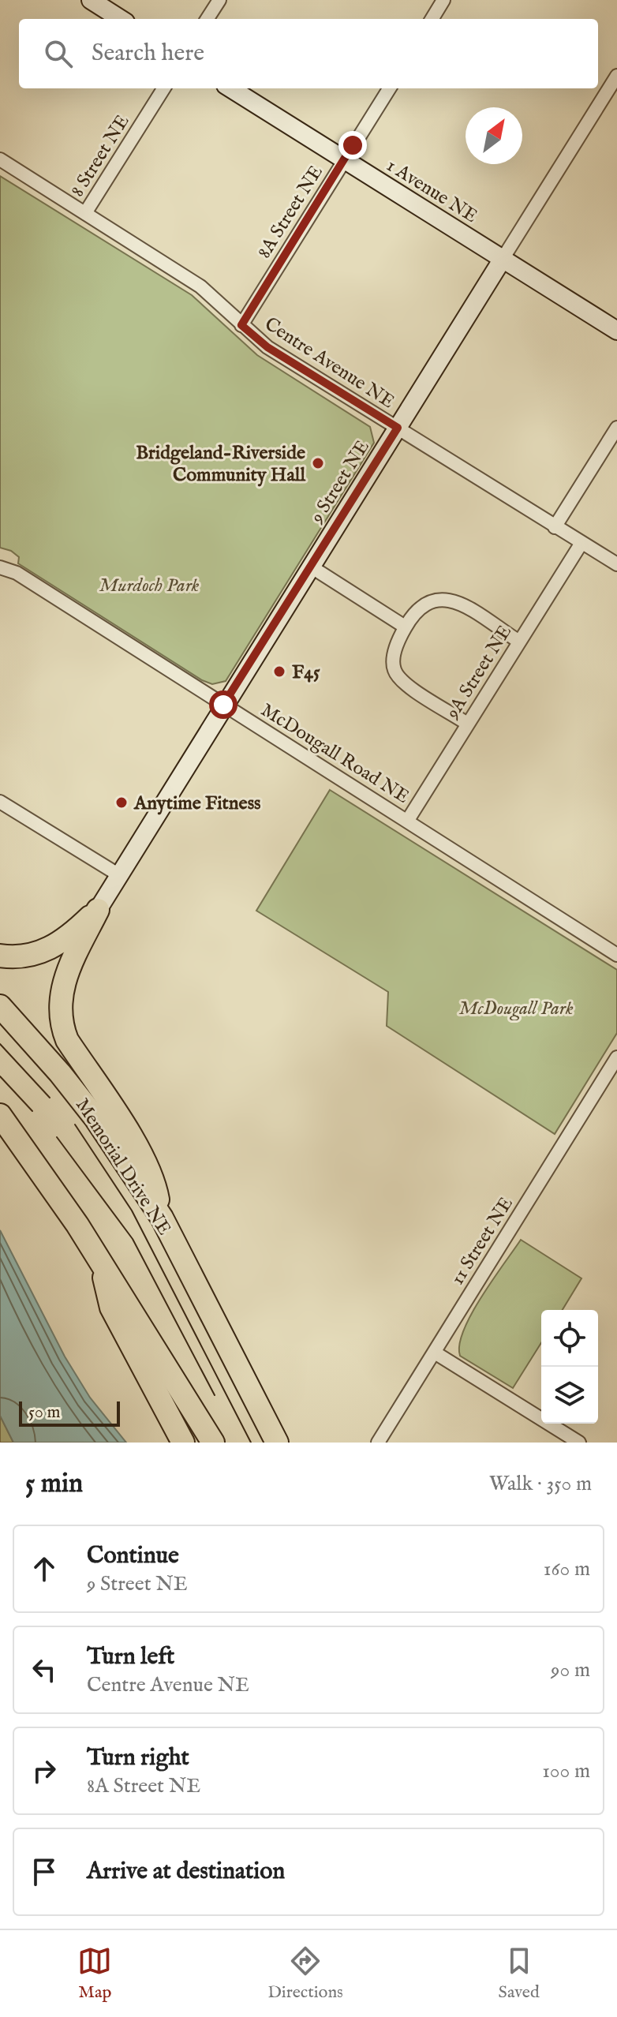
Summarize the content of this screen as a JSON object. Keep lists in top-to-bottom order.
{
  "streets": {
    "highway": ["Memorial Drive NE"],
    "street": [
      "8 Street NE",
      "1 Avenue NE",
      "8A Street NE",
      "Centre Avenue NE",
      "9 Street NE",
      "9A Street NE",
      "McDougall Road NE",
      "11 Street NE"
    ]
  },
  "crossings": [
    ["8 Street NE", "Centre Avenue NE"],
    ["1 Avenue NE", "8A Street NE"],
    ["1 Avenue NE", "9 Street NE"],
    ["8A Street NE", "Centre Avenue NE"],
    ["Centre Avenue NE", "9 Street NE"],
    ["Centre Avenue NE", "9A Street NE"],
    ["9 Street NE", "McDougall Road NE"],
    ["9A Street NE", "McDougall Road NE"]
  ],
  "parks": ["Murdoch Park", "McDougall Park"],
  "places": ["Bridgeland-Riverside Community Hall", "F45", "Anytime Fitness"],
  "scale_bar": "50 m",
  "north": "top right",
  "page": {
    "search": "Search here",
    "scale": "50 m",
    "heading": ["5 min", "Walk · 350 m"],
    "list": [
      ["Continue", "9 Street NE", "160 m"],
      ["Turn left", "Centre Avenue NE", "90 m"],
      ["Turn right", "8A Street NE", "100 m"],
      "Arrive at destination"
    ],
    "nav": ["Map", "Directions", "Saved"]
  }
}
